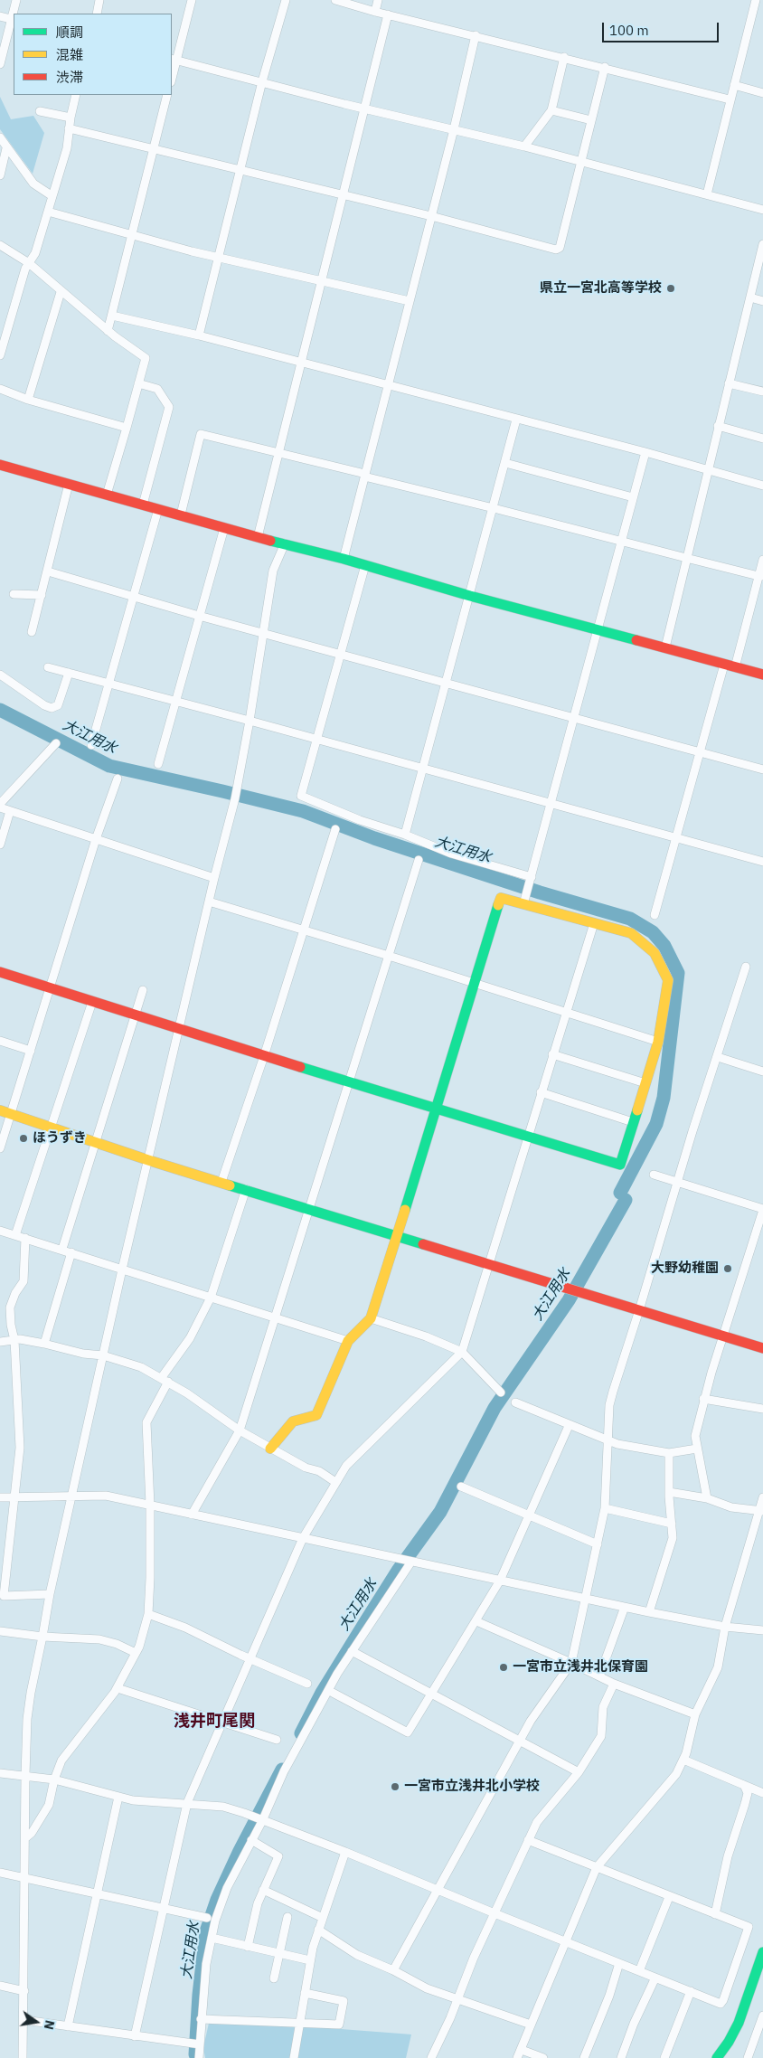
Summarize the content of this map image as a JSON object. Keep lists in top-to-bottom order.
{
  "districts": ["浅井町尾関"],
  "water": ["大江用水"],
  "places": [
    "県立一宮北高等学校",
    "ほうずき",
    "大野幼稚園",
    "一宮市立浅井北保育園",
    "一宮市立浅井北小学校"
  ],
  "legend": ["順調", "混雑", "渋滞"],
  "scale_bar": "100 m",
  "north": "right"
}
